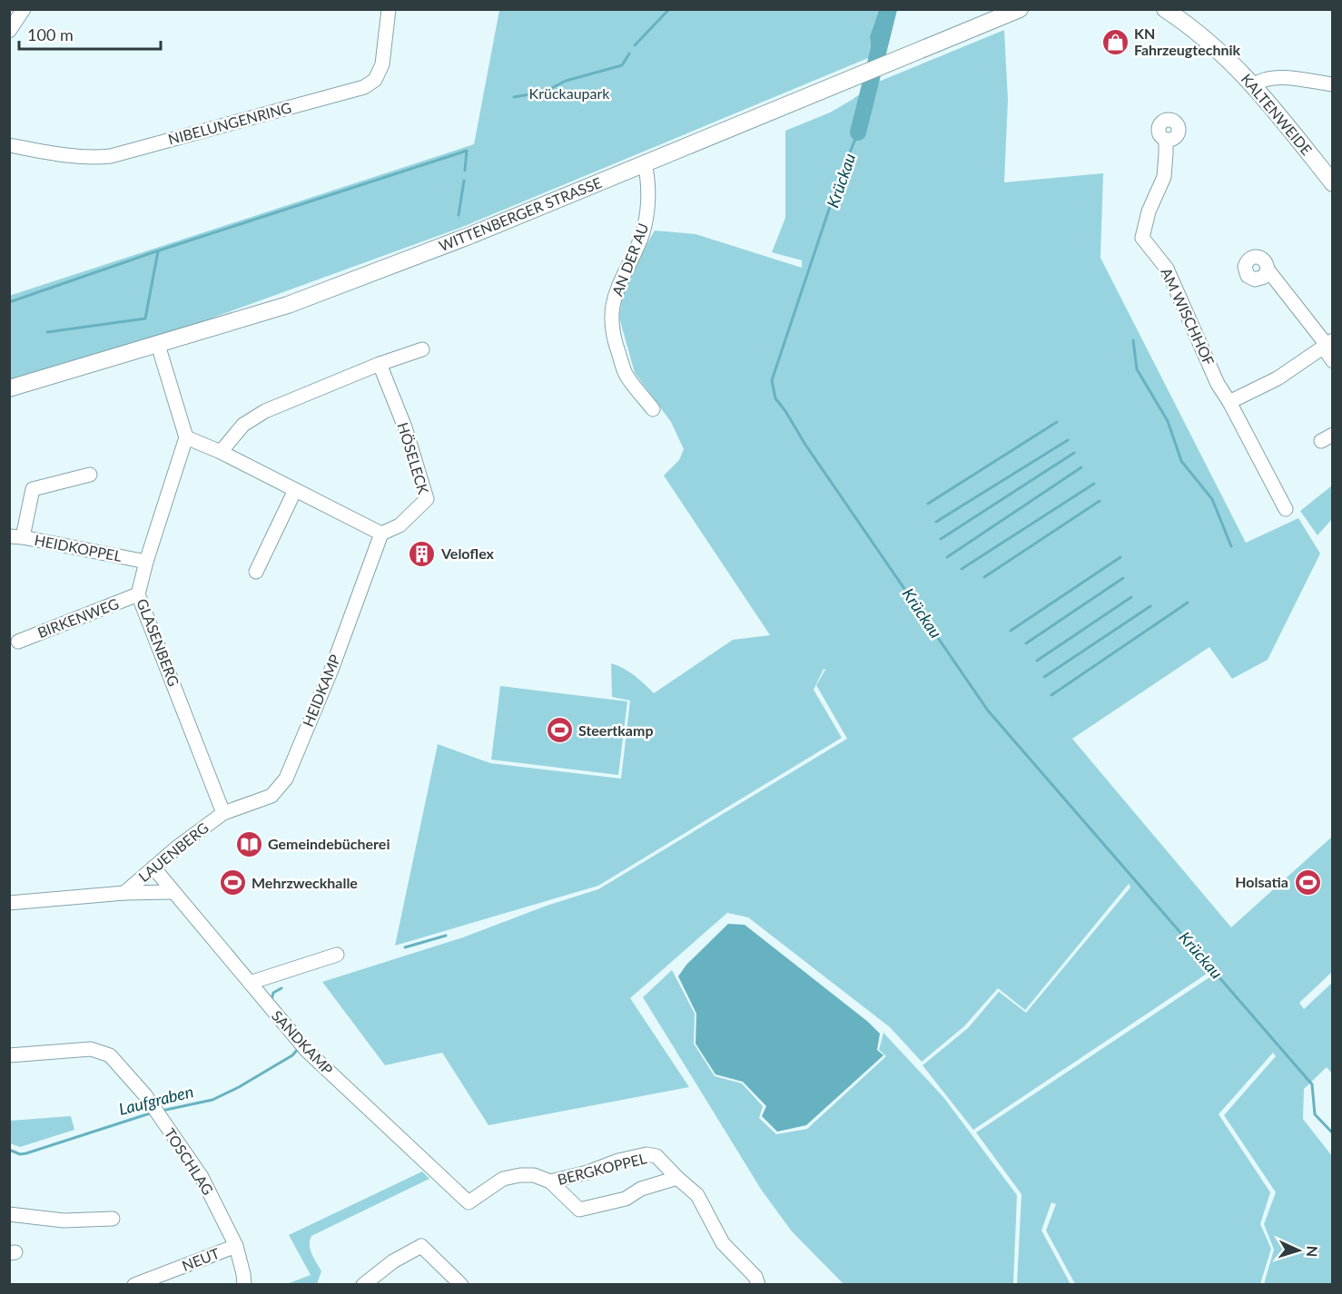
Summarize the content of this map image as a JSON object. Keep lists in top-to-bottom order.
{
  "streets": {
    "main road": ["KALTENWEIDE", "WITTENBERGER STRASSE"],
    "street": [
      "NIBELUNGENRING",
      "AN DER AU",
      "AM WISCHHOF",
      "HÖSELECK",
      "HEIDKOPPEL",
      "BIRKENWEG",
      "GLASENBERG",
      "HEIDKAMP",
      "LAUENBERG",
      "SANDKAMP",
      "TOSCHLAG",
      "BERGKOPPEL",
      "NEUT"
    ]
  },
  "crossings": [
    ["WITTENBERGER STRASSE", "AN DER AU"],
    ["HÖSELECK", "HEIDKAMP"],
    ["HEIDKOPPEL", "GLASENBERG"],
    ["BIRKENWEG", "GLASENBERG"],
    ["GLASENBERG", "HEIDKAMP"],
    ["GLASENBERG", "LAUENBERG"],
    ["HEIDKAMP", "LAUENBERG"],
    ["LAUENBERG", "SANDKAMP"],
    ["SANDKAMP", "BERGKOPPEL"],
    ["TOSCHLAG", "NEUT"]
  ],
  "water": ["Krückau", "Laufgraben"],
  "parks": ["Krückaupark"],
  "places": {
    "shop": ["KN Fahrzeugtechnik"],
    "building": ["Veloflex"],
    "sports": ["Steertkamp", "Holsatia", "Mehrzweckhalle"],
    "library": ["Gemeindebücherei"]
  },
  "scale_bar": "100 m",
  "north": "right"
}
